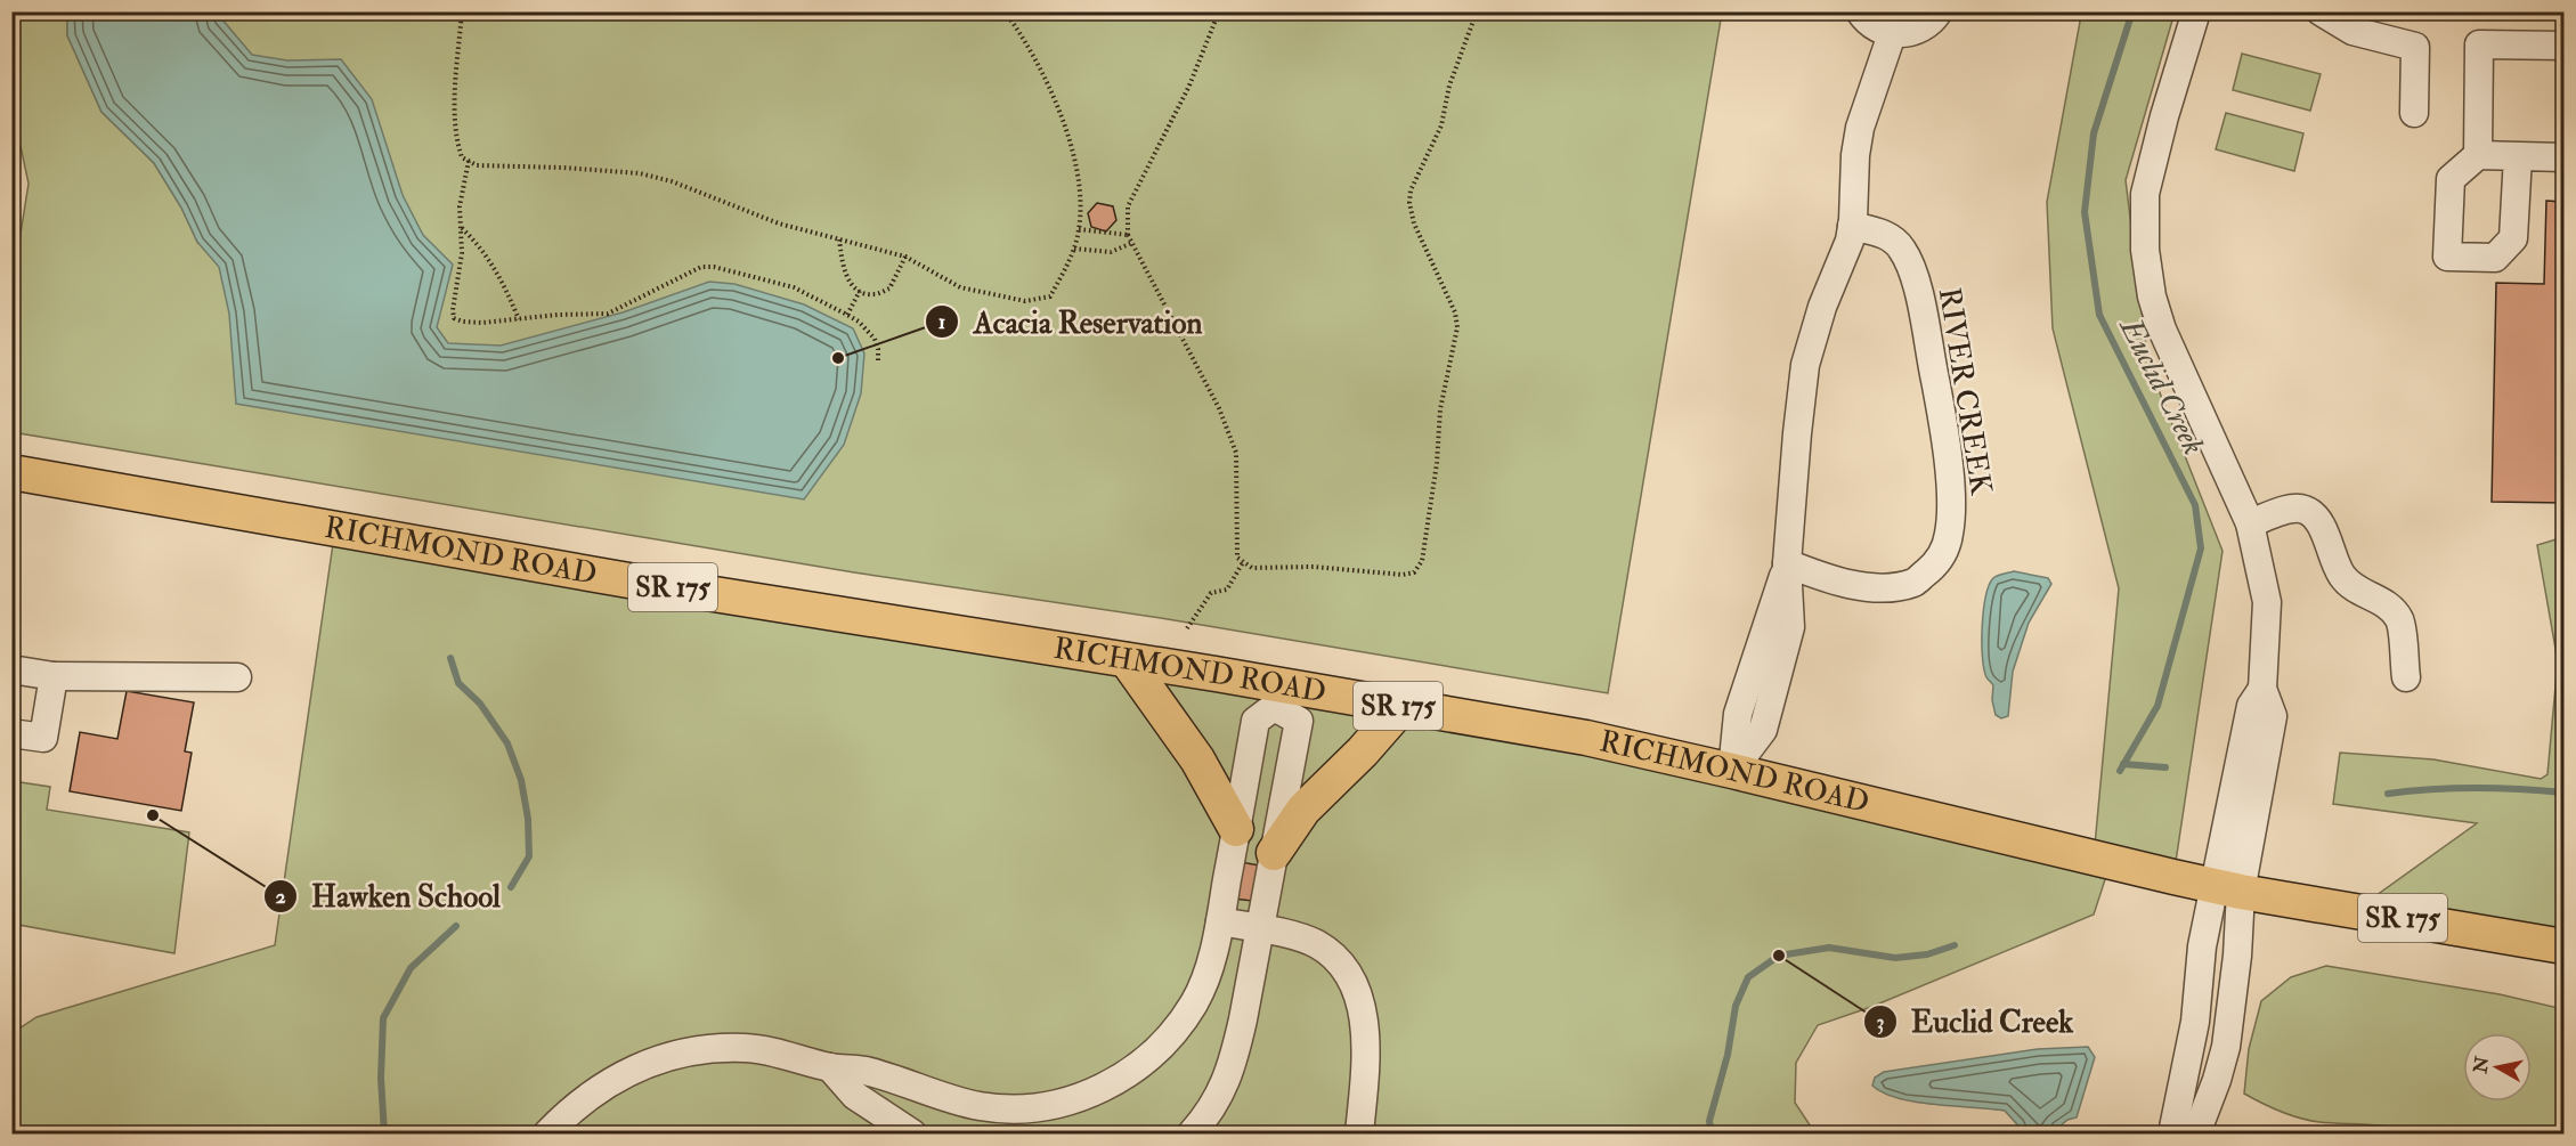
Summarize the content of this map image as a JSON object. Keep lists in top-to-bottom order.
{
  "streets": {
    "main road": ["RICHMOND ROAD", "SR 175"],
    "street": ["RIVER CREEK"]
  },
  "water": ["Euclid Creek"],
  "places": ["Acacia Reservation", "Hawken School", "Euclid Creek"],
  "north": "left"
}
